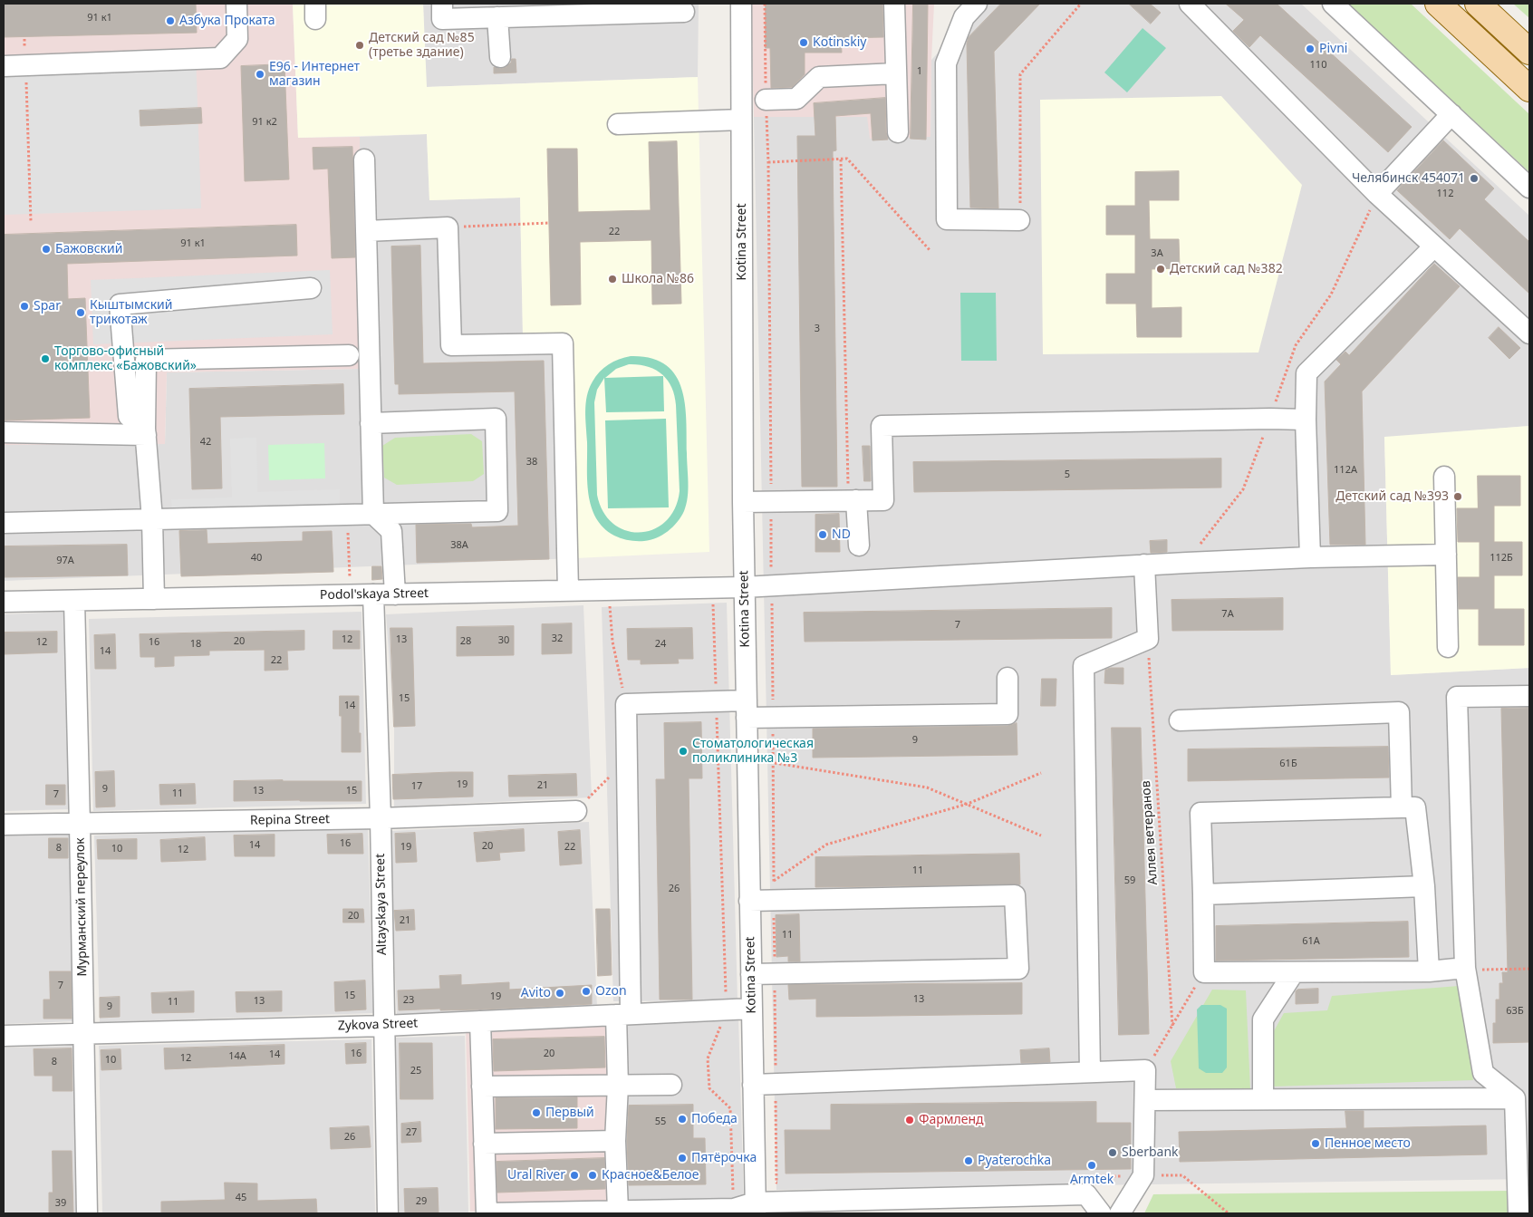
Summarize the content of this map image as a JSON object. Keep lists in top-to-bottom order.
{
  "streets": {
    "street": [
      "Kotina Street",
      "Podol'skaya Street",
      "Repina Street",
      "Altayskaya Street",
      "Мурманский переулок",
      "Zykova Street"
    ],
    "path": ["Аллея ветеранов"]
  },
  "crossings": [
    ["Kotina Street", "Podol'skaya Street"],
    ["Kotina Street", "Zykova Street"],
    ["Podol'skaya Street", "Altayskaya Street"],
    ["Podol'skaya Street", "Мурманский переулок"],
    ["Repina Street", "Altayskaya Street"],
    ["Repina Street", "Мурманский переулок"],
    ["Altayskaya Street", "Zykova Street"],
    ["Мурманский переулок", "Zykova Street"]
  ],
  "places": [
    "Азбука Проката",
    "Kotinskiy",
    "Детский сад №85 (третье здание)",
    "Pivni",
    "Е96 - Интернет магазин",
    "Челябинск 454071",
    "Бажовский",
    "Детский сад №382",
    "Школа №86",
    "Spar",
    "Кыштымский трикотаж",
    "Торгово-офисный комплекс «Бажовский»",
    "Детский сад №393",
    "ND",
    "Стоматологическая поликлиника №3",
    "Ozon",
    "Avito",
    "Первый",
    "Победа",
    "Фармленд",
    "Пенное место",
    "Sberbank",
    "Пятёрочка",
    "Pyaterochka",
    "Armtek",
    "Ural River",
    "Красное&Белое"
  ],
  "house_numbers": [
    "91 к1",
    "110",
    "1",
    "91 к2",
    "112",
    "22",
    "91 к1",
    "3А",
    "3",
    "42",
    "38",
    "112А",
    "5",
    "38А",
    "40",
    "112Б",
    "97А",
    "7А",
    "7",
    "32",
    "12",
    "13",
    "30",
    "20",
    "28",
    "12",
    "16",
    "18",
    "24",
    "14",
    "22",
    "15",
    "14",
    "9",
    "61Б",
    "19",
    "21",
    "17",
    "9",
    "13",
    "15",
    "11",
    "7",
    "16",
    "14",
    "20",
    "19",
    "22",
    "8",
    "10",
    "12",
    "11",
    "59",
    "26",
    "20",
    "21",
    "11",
    "61А",
    "7",
    "15",
    "19",
    "13",
    "23",
    "13",
    "11",
    "9",
    "63Б",
    "16",
    "20",
    "14",
    "14А",
    "12",
    "10",
    "8",
    "25",
    "55",
    "27",
    "26",
    "45",
    "29",
    "39"
  ]
}
